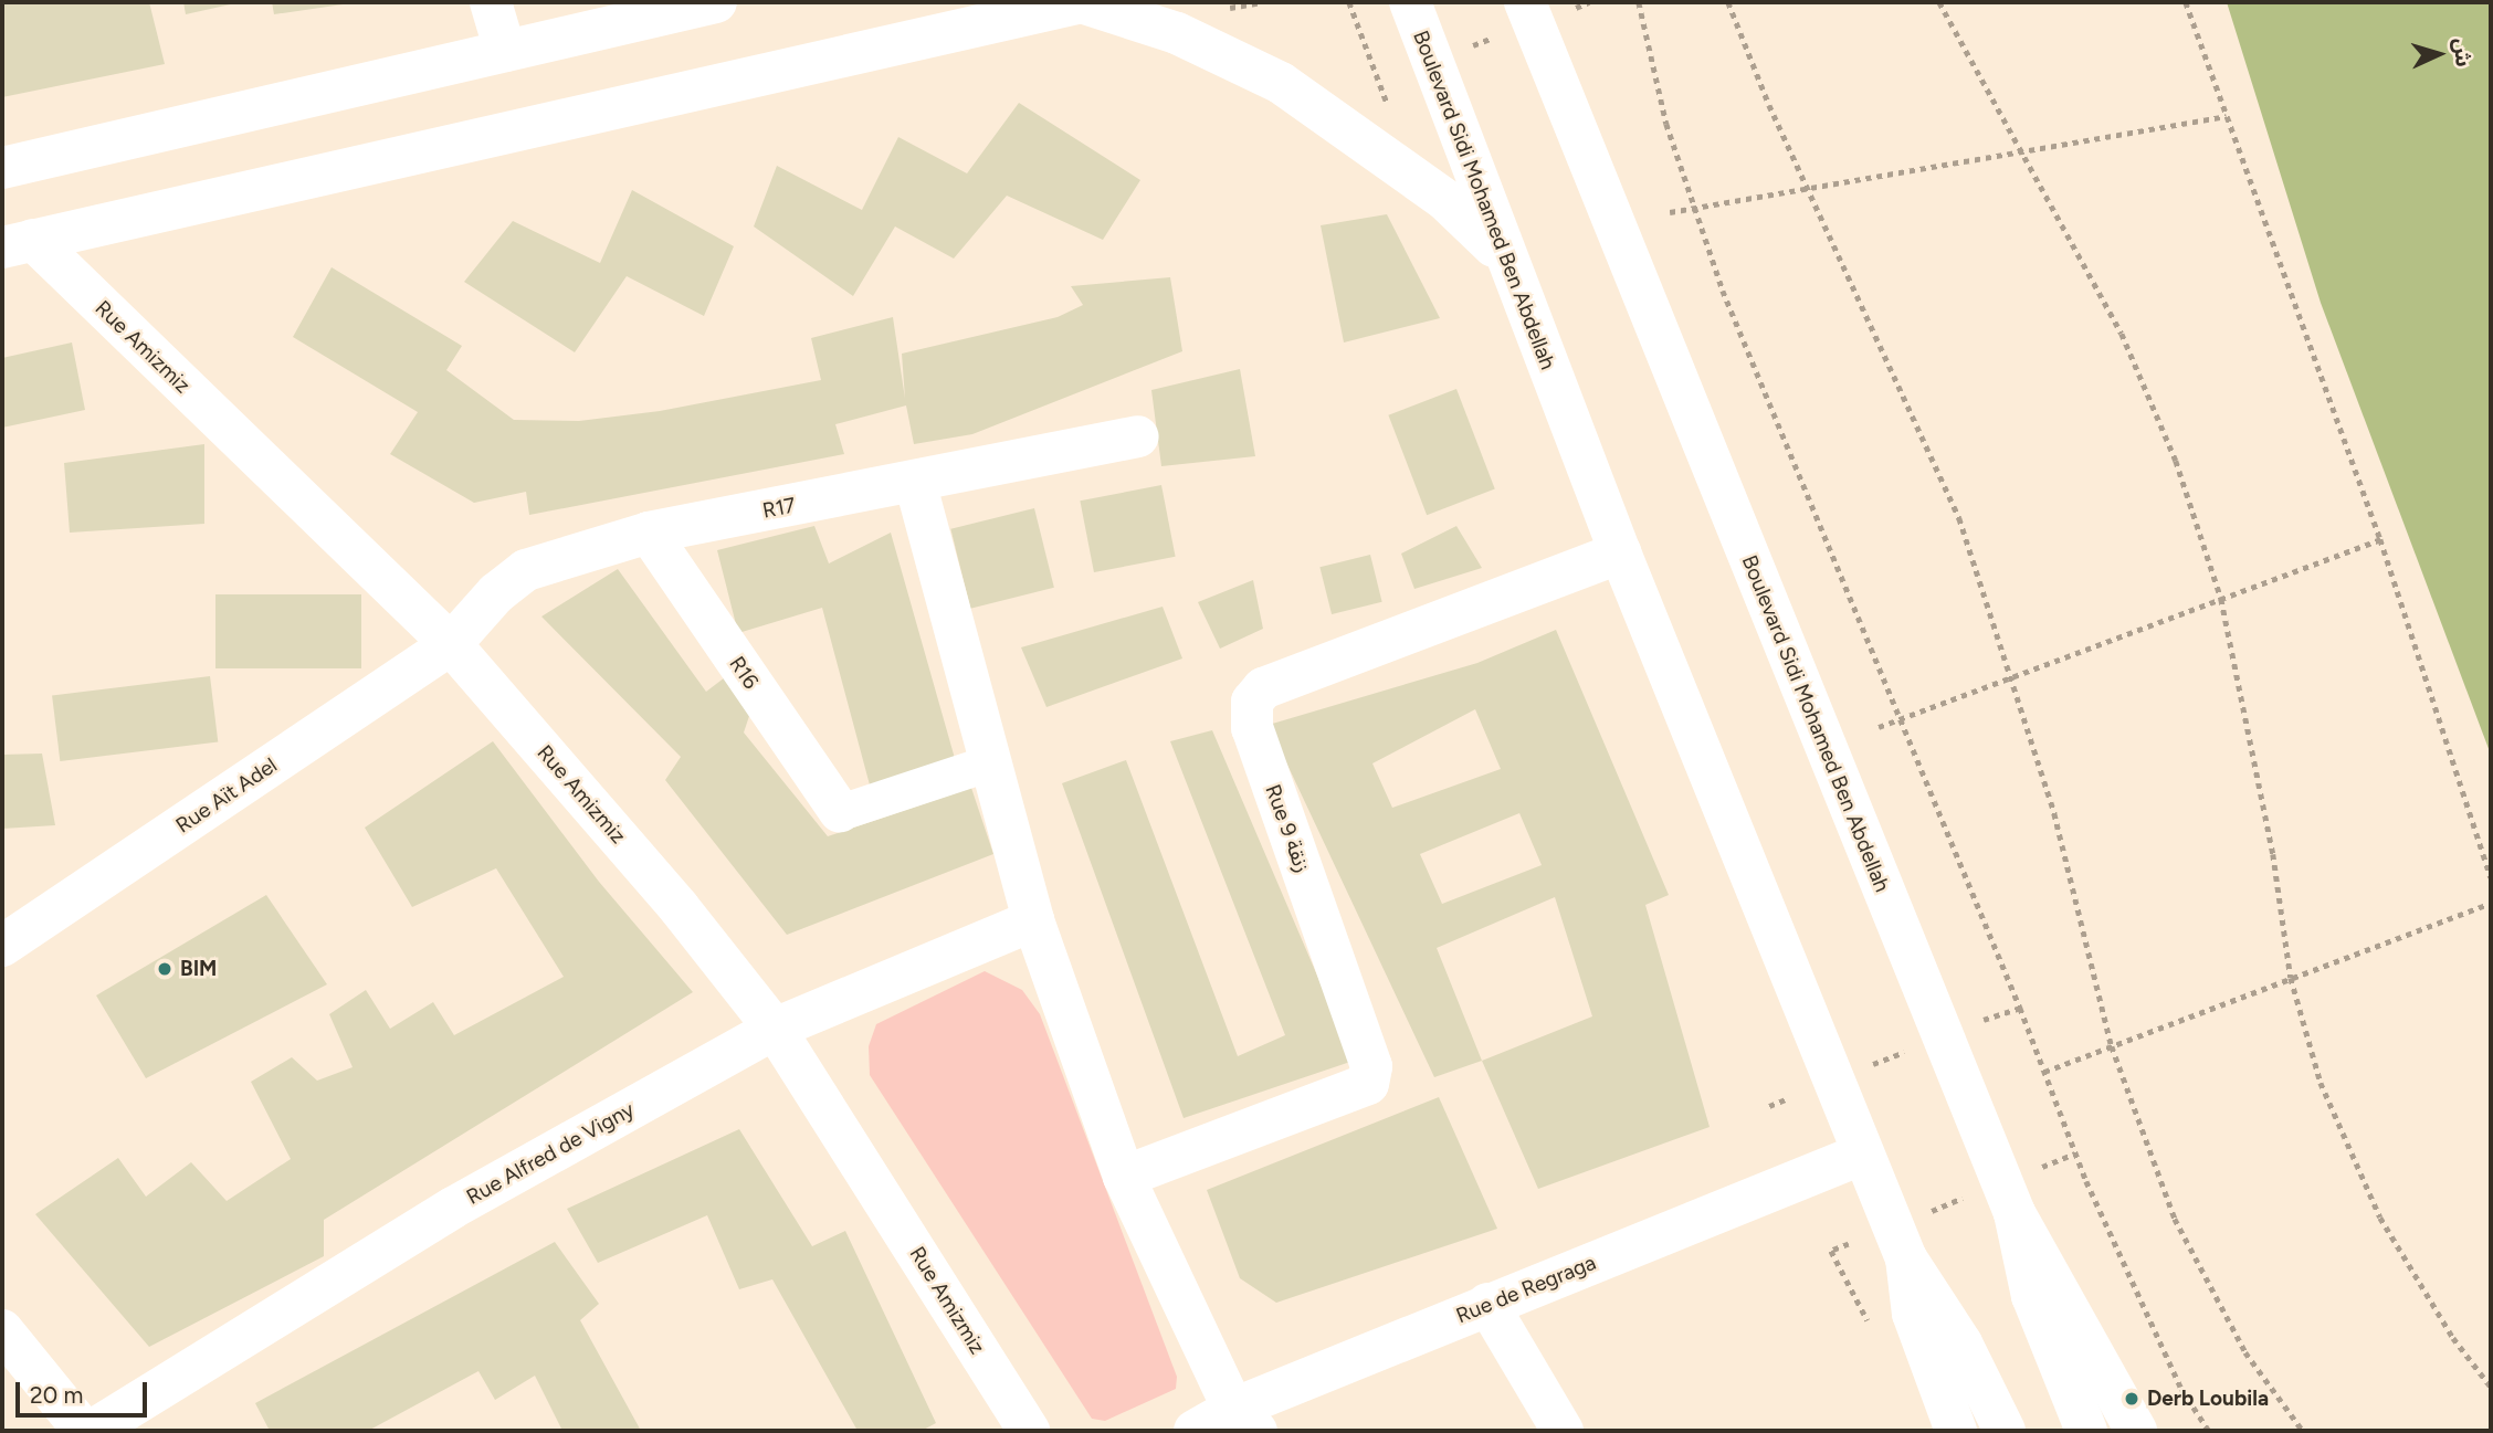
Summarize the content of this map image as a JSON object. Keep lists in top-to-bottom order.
{
  "streets": {
    "main road": [
      "Boulevard Sidi Mohamed Ben Abdellah",
      "Rue Amizmiz",
      "R17",
      "R16",
      "Rue Aït Adel",
      "Rue 9 زنقة",
      "Rue Alfred de Vigny",
      "Rue de Regraga"
    ]
  },
  "crossings": [
    ["Boulevard Sidi Mohamed Ben Abdellah", "Rue 9 زنقة"],
    ["Boulevard Sidi Mohamed Ben Abdellah", "Rue de Regraga"],
    ["Rue Amizmiz", "R17"],
    ["Rue Amizmiz", "Rue Aït Adel"],
    ["Rue Amizmiz", "Rue Alfred de Vigny"],
    ["R17", "R16"],
    ["R17", "Rue Aït Adel"]
  ],
  "places": ["BIM", "Derb Loubila"],
  "scale_bar": "20 m",
  "north": "right"
}
